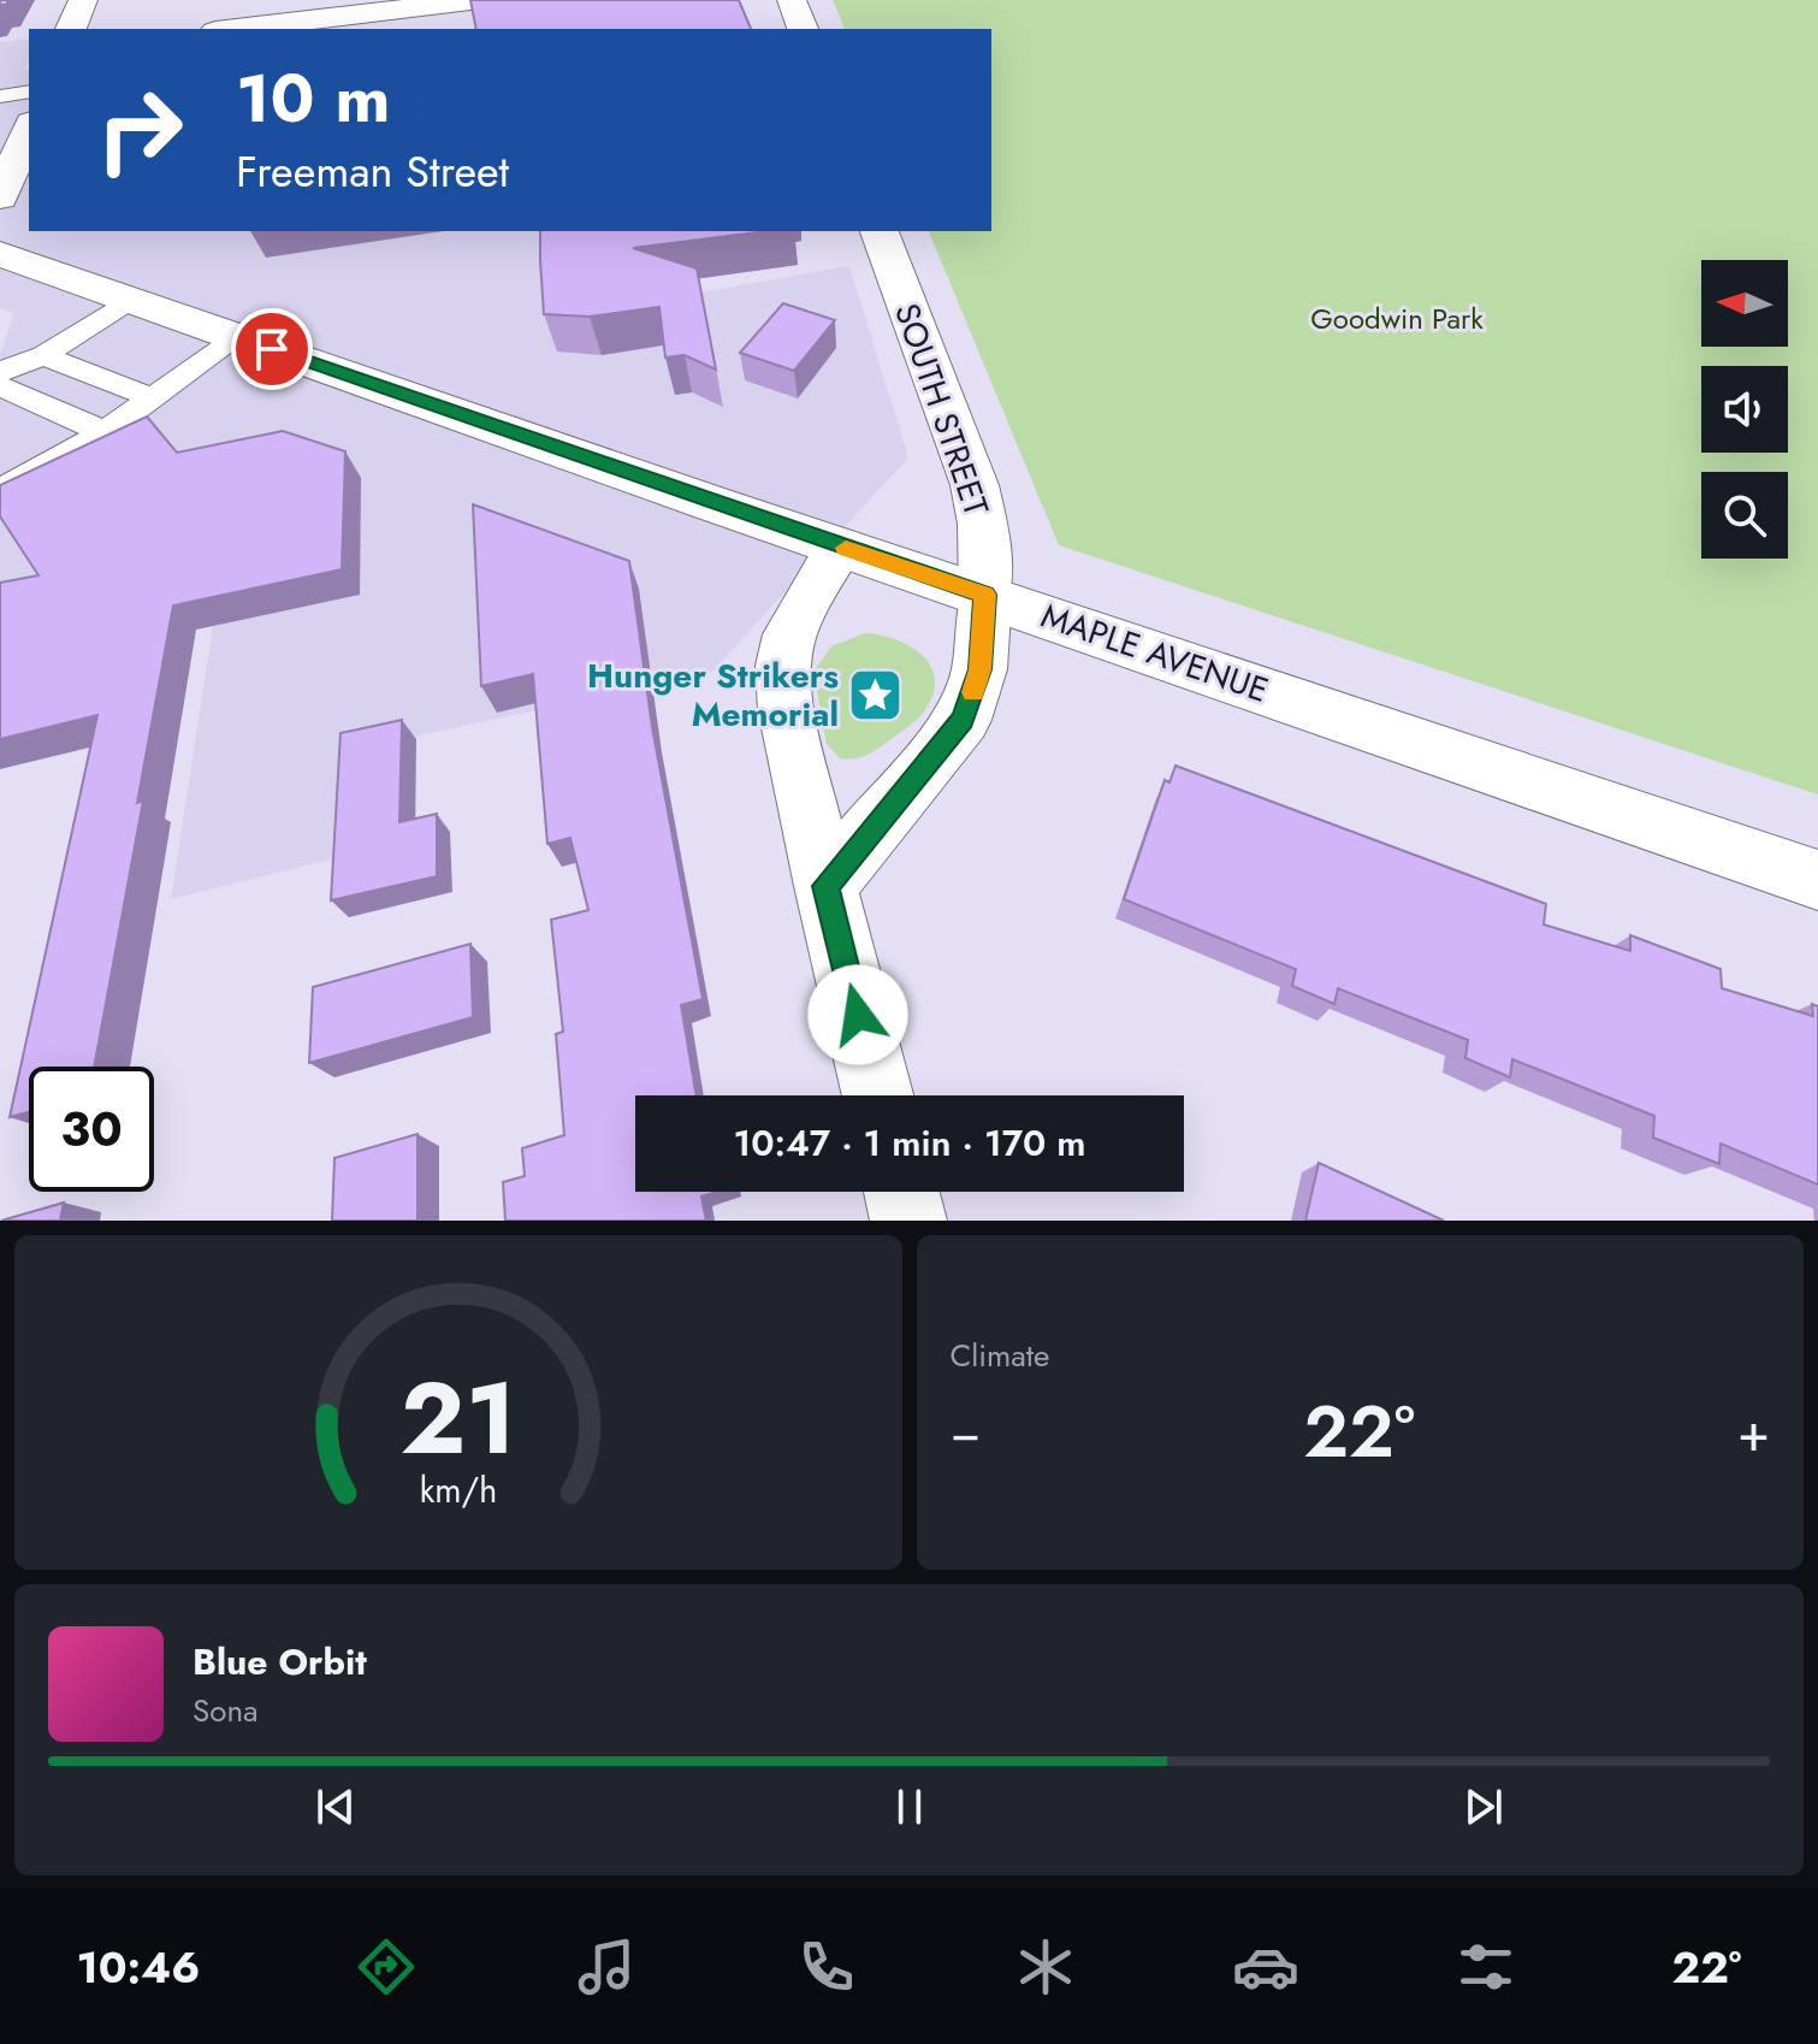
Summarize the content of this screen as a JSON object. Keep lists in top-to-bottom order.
{
  "streets": {
    "main road": ["SOUTH STREET", "MAPLE AVENUE"]
  },
  "crossings": [
    ["SOUTH STREET", "MAPLE AVENUE"]
  ],
  "parks": ["Goodwin Park"],
  "places": {
    "place": ["Hunger Strikers Memorial"]
  },
  "north": "left",
  "page": {
    "turn": ["10 m", "Freeman Street"],
    "limit": "30",
    "trip": "10:47 · 1 min · 170 m",
    "tile": "Climate",
    "heat": ["−", "22°", "+"],
    "song": ["Blue Orbit", "Sona"],
    "tabs": ["10:46", "22°"],
    "gauge": ["21", "km/h"]
  }
}
